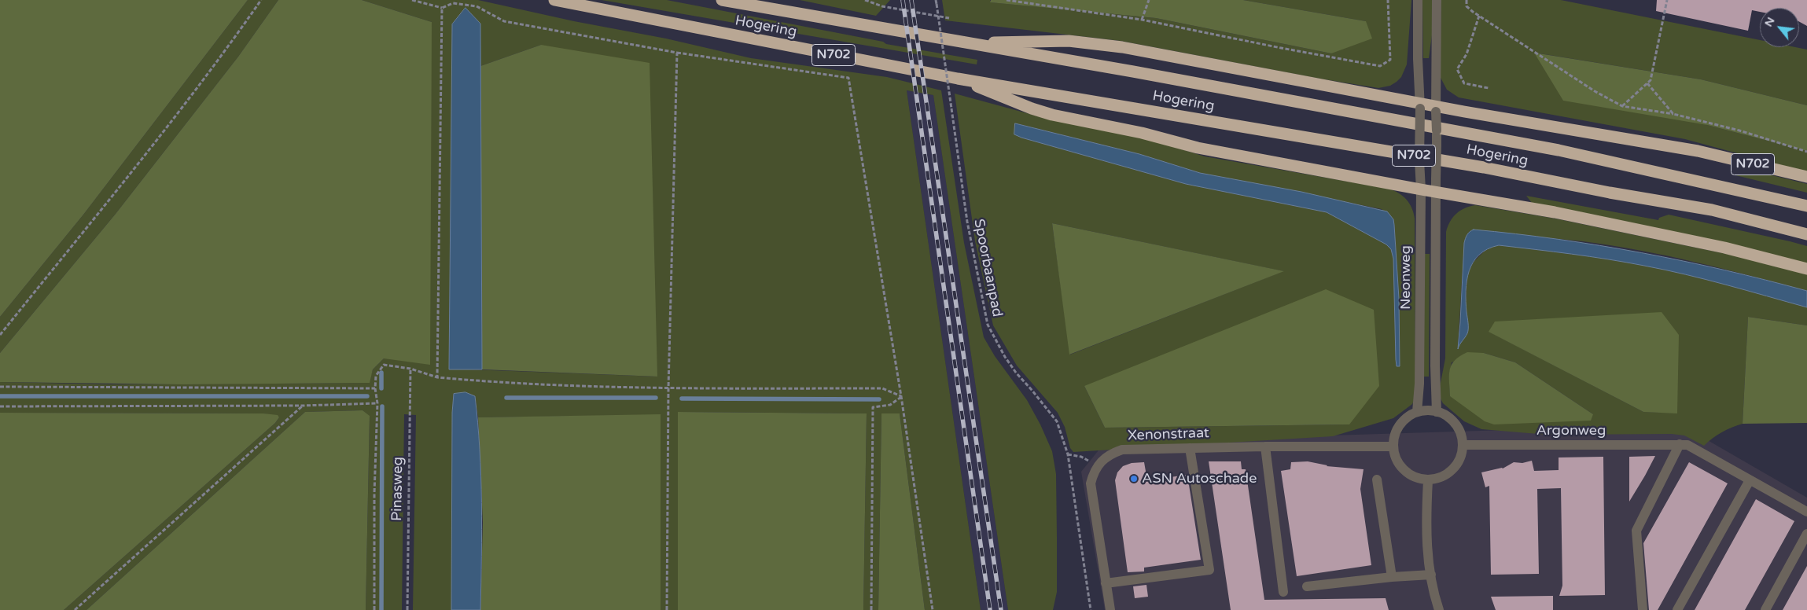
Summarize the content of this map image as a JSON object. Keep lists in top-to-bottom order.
{
  "streets": {
    "highway": ["Hogering", "N702"],
    "street": ["Neonweg", "Argonweg", "Xenonstraat"],
    "path": ["Spoorbaanpad", "Pinasweg"]
  },
  "crossings": [
    ["Hogering", "N702"],
    ["N702", "Neonweg"],
    ["Neonweg", "Argonweg"],
    ["Neonweg", "Xenonstraat"],
    ["Argonweg", "Xenonstraat"]
  ],
  "places": ["ASN Autoschade"],
  "north": "top left"
}
